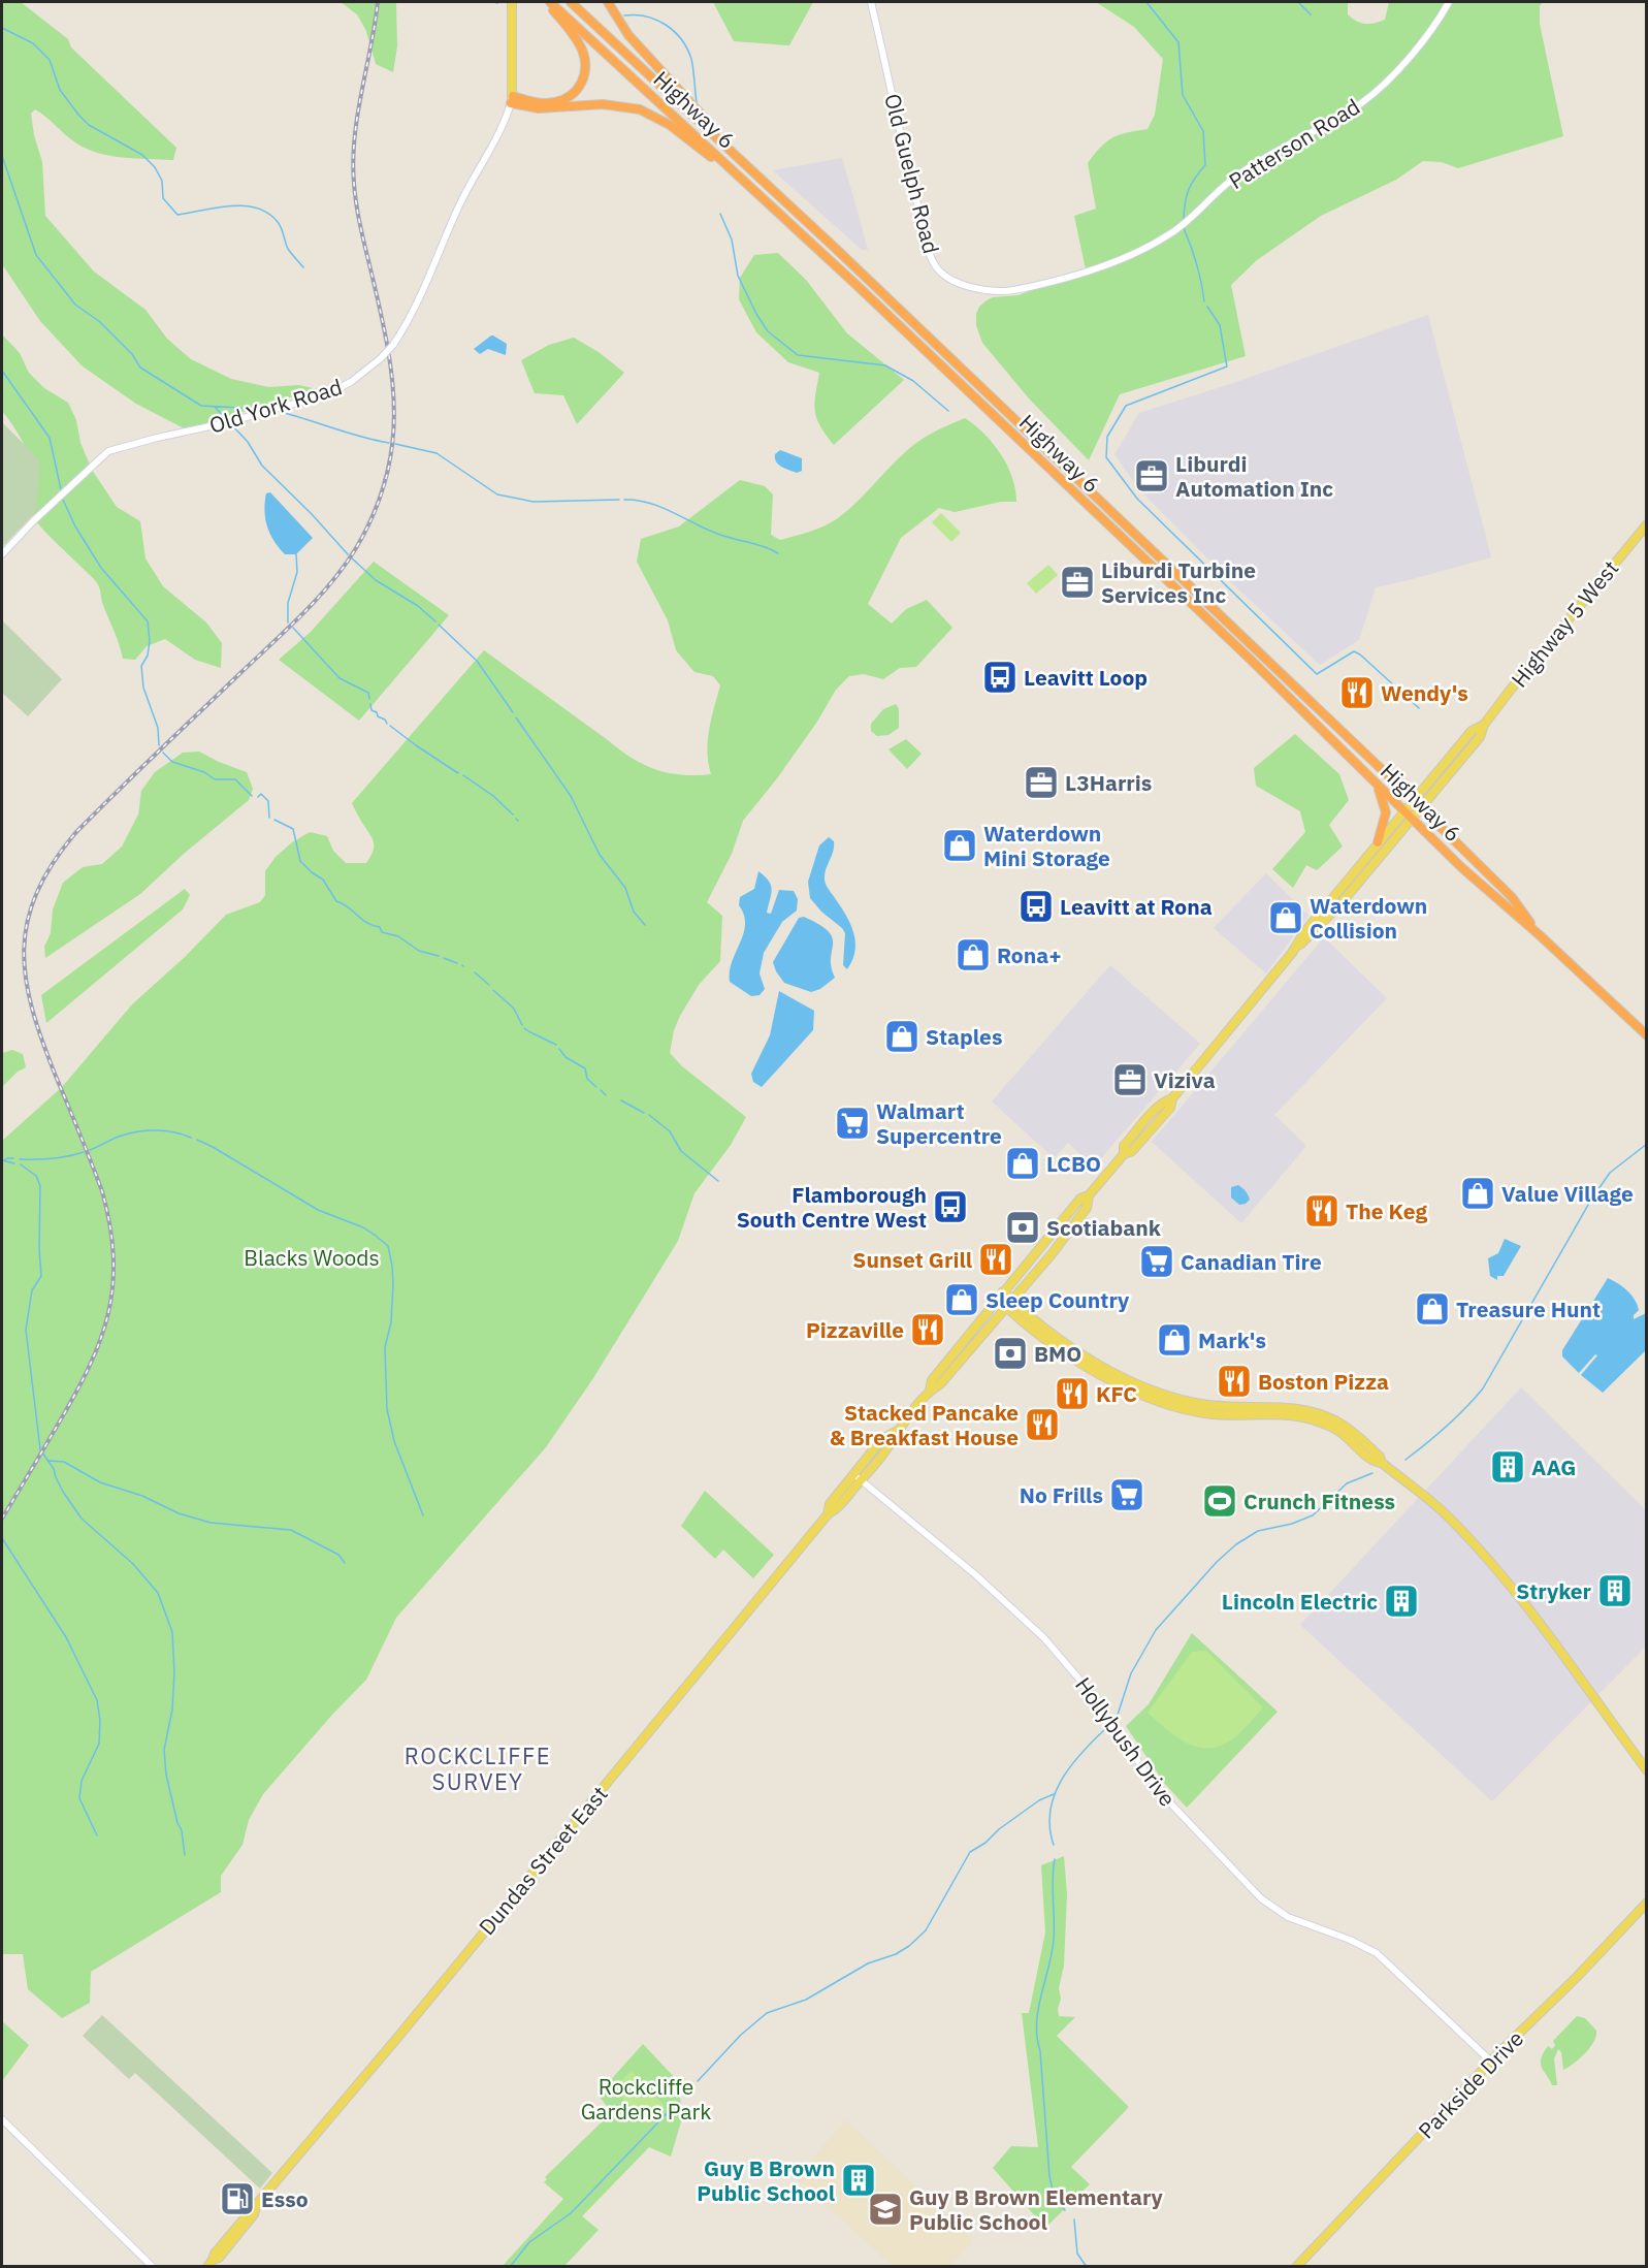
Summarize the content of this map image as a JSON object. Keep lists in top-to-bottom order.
{
  "streets": {
    "highway": ["Highway 6"],
    "main road": [
      "Old York Road",
      "Highway 5 West",
      "Dundas Street East",
      "Parkside Drive"
    ],
    "street": ["Patterson Road", "Old Guelph Road", "Hollybush Drive"]
  },
  "crossings": [
    ["Highway 6", "Highway 5 West"],
    ["Highway 6", "Dundas Street East"],
    ["Patterson Road", "Old Guelph Road"],
    ["Highway 5 West", "Dundas Street East"],
    ["Hollybush Drive", "Dundas Street East"],
    ["Hollybush Drive", "Parkside Drive"]
  ],
  "districts": ["ROCKCLIFFE SURVEY"],
  "parks": ["Blacks Woods", "Rockcliffe Gardens Park"],
  "places": {
    "office": [
      "Liburdi Automation Inc",
      "Liburdi Turbine Services Inc",
      "L3Harris",
      "Viziva"
    ],
    "bus stop": ["Leavitt Loop", "Leavitt at Rona", "Flamborough South Centre West"],
    "restaurant": [
      "Wendy's",
      "The Keg",
      "Sunset Grill",
      "Pizzaville",
      "Boston Pizza",
      "KFC",
      "Stacked Pancake & Breakfast House"
    ],
    "shop": [
      "Waterdown Mini Storage",
      "Waterdown Collision",
      "Rona+",
      "Staples",
      "LCBO",
      "Value Village",
      "Sleep Country",
      "Treasure Hunt",
      "Mark's"
    ],
    "supermarket": ["Walmart Supercentre", "Canadian Tire", "No Frills"],
    "bank": ["Scotiabank", "BMO"],
    "building": [
      "AAG",
      "Stryker",
      "Lincoln Electric",
      "Guy B Brown Public School"
    ],
    "sports": ["Crunch Fitness"],
    "fuel station": ["Esso"],
    "school or university": ["Guy B Brown Elementary Public School"]
  }
}
